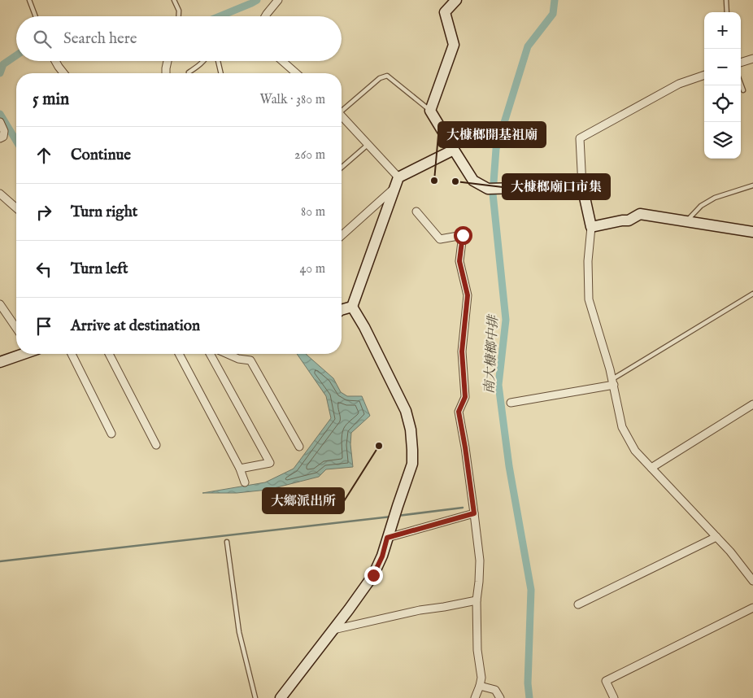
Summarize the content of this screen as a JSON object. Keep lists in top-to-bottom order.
{
  "water": ["南大槺榔中排"],
  "places": ["大槺榔開基祖廟", "大槺榔廟口市集", "大鄉派出所"],
  "page": {
    "map_buttons": ["+", "−"],
    "search": "Search here",
    "heading": ["5 min", "Walk · 380 m"],
    "list": [
      ["Continue", "260 m"],
      ["Turn right", "80 m"],
      ["Turn left", "40 m"],
      "Arrive at destination"
    ]
  }
}
